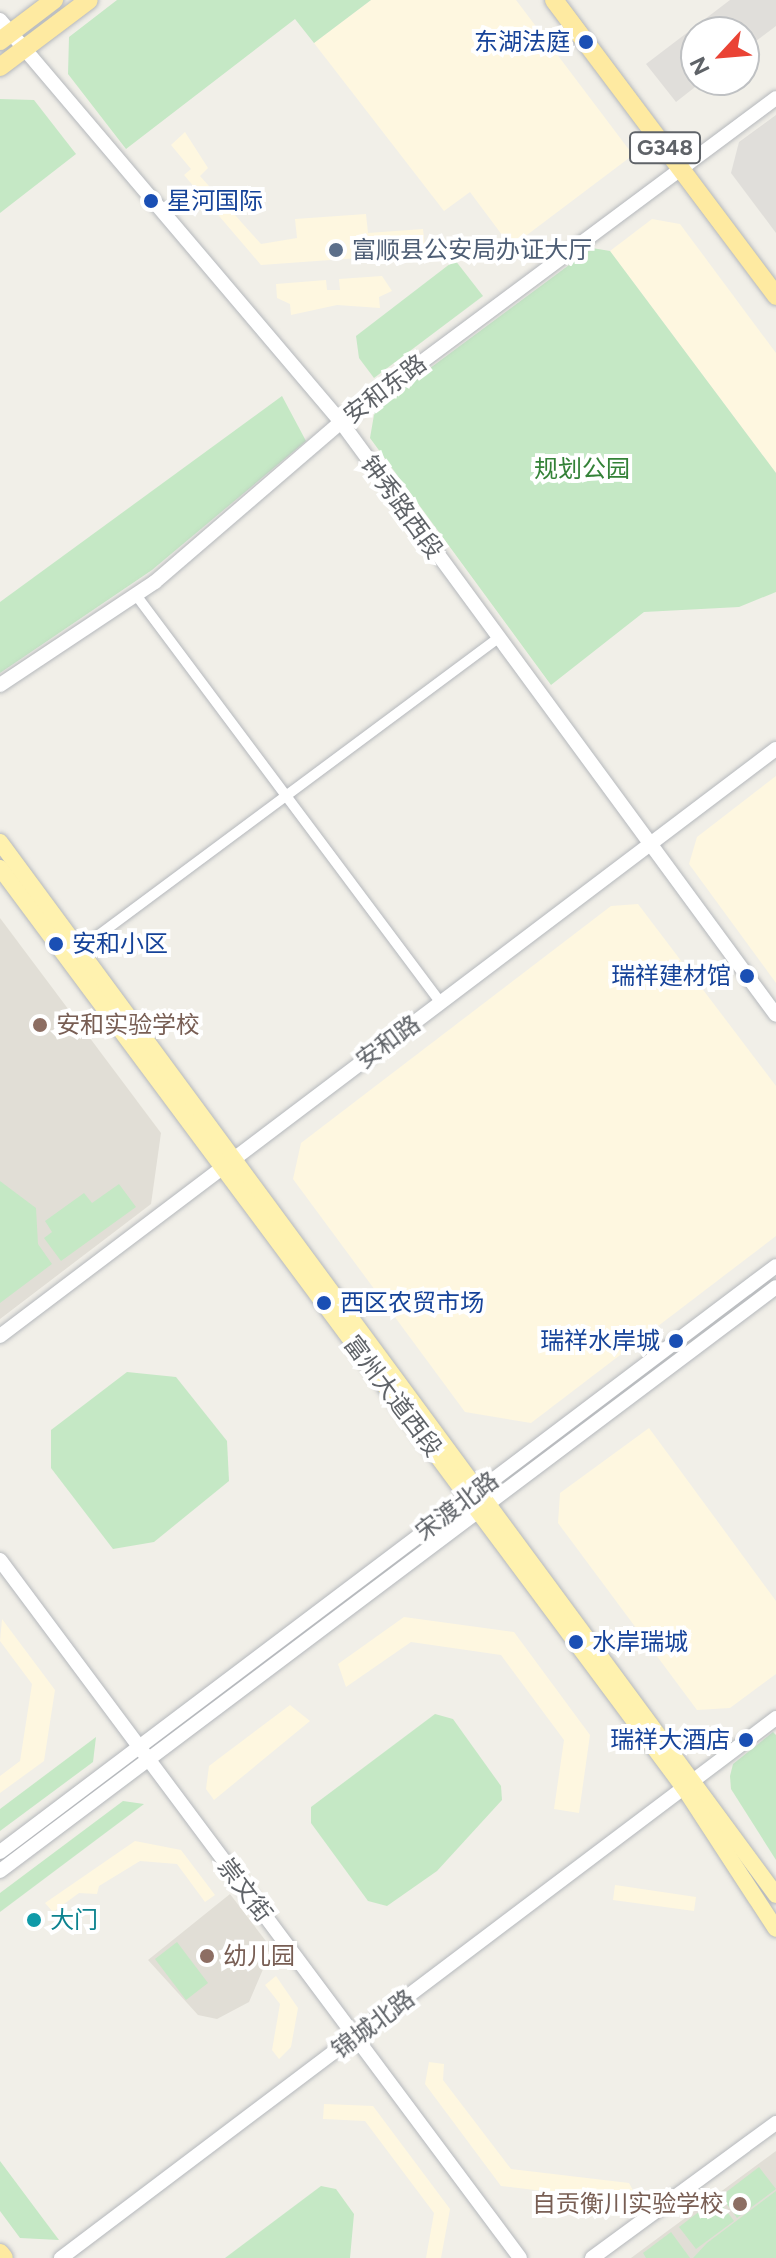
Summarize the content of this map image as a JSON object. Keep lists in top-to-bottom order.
{
  "streets": {
    "highway": ["G348"],
    "main road": ["富州大道西段"],
    "street": [
      "安和东路",
      "钟秀路西段",
      "安和路",
      "宋渡北路",
      "崇文街",
      "锦城北路"
    ]
  },
  "crossings": [
    ["G348", "安和东路"],
    ["安和东路", "钟秀路西段"],
    ["钟秀路西段", "安和路"],
    ["安和路", "富州大道西段"],
    ["富州大道西段", "宋渡北路"],
    ["富州大道西段", "锦城北路"],
    ["宋渡北路", "崇文街"],
    ["崇文街", "锦城北路"]
  ],
  "parks": ["规划公园"],
  "places": [
    "东湖法庭",
    "星河国际",
    "富顺县公安局办证大厅",
    "安和小区",
    "瑞祥建材馆",
    "安和实验学校",
    "西区农贸市场",
    "瑞祥水岸城",
    "水岸瑞城",
    "瑞祥大酒店",
    "大门",
    "幼儿园",
    "自贡衡川实验学校"
  ],
  "north": "bottom left"
}
